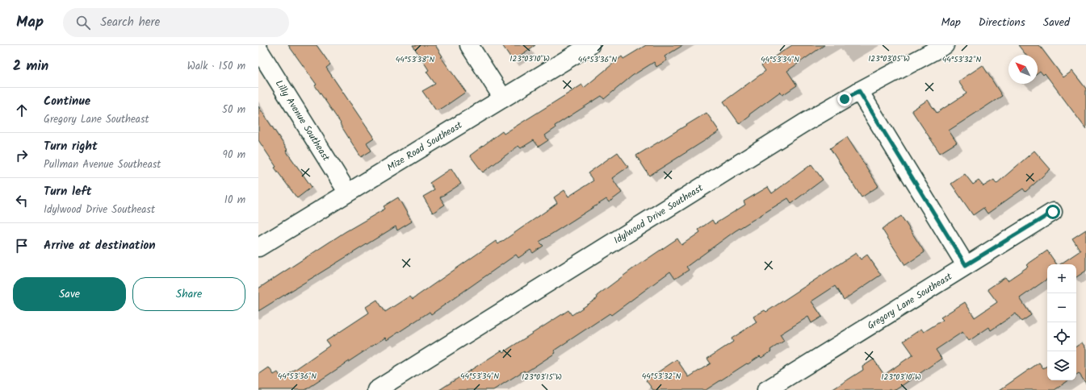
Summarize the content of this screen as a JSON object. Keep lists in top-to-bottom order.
{
  "streets": {
    "street": [
      "Lilly Avenue Southeast",
      "Mize Road Southeast",
      "Idylwood Drive Southeast",
      "Gregory Lane Southeast"
    ]
  },
  "crossings": [
    ["Lilly Avenue Southeast", "Mize Road Southeast"]
  ],
  "north": "top left",
  "page": {
    "header": "Map",
    "search": "Search here",
    "nav": ["Map", "Directions", "Saved"],
    "heading": ["2 min", "Walk · 150 m"],
    "list": [
      ["Continue", "Gregory Lane Southeast", "50 m"],
      ["Turn right", "Pullman Avenue Southeast", "90 m"],
      ["Turn left", "Idylwood Drive Southeast", "10 m"],
      "Arrive at destination"
    ],
    "map_buttons": ["+", "−"],
    "buttons": ["Save", "Share"]
  },
  "coordinates": [
    "123°03'10\"W",
    "123°03'05\"W",
    "44°53'38\"N",
    "44°53'36\"N",
    "44°53'34\"N",
    "44°53'32\"N",
    "123°03'15\"W"
  ]
}
